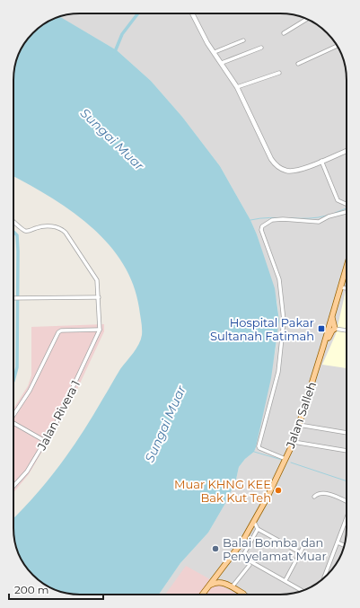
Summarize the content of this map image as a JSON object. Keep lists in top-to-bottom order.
{
  "streets": {
    "main road": ["Jalan Salleh"],
    "street": ["Jalan Rivera 1"]
  },
  "water": ["Sungai Muar"],
  "places": {
    "transit": ["Hospital Pakar Sultanah Fatimah"],
    "other": ["Muar KHNG KEE Bak Kut Teh", "Balai Bomba dan Penyelamat Muar"]
  },
  "scale_bar": "200 m"
}
